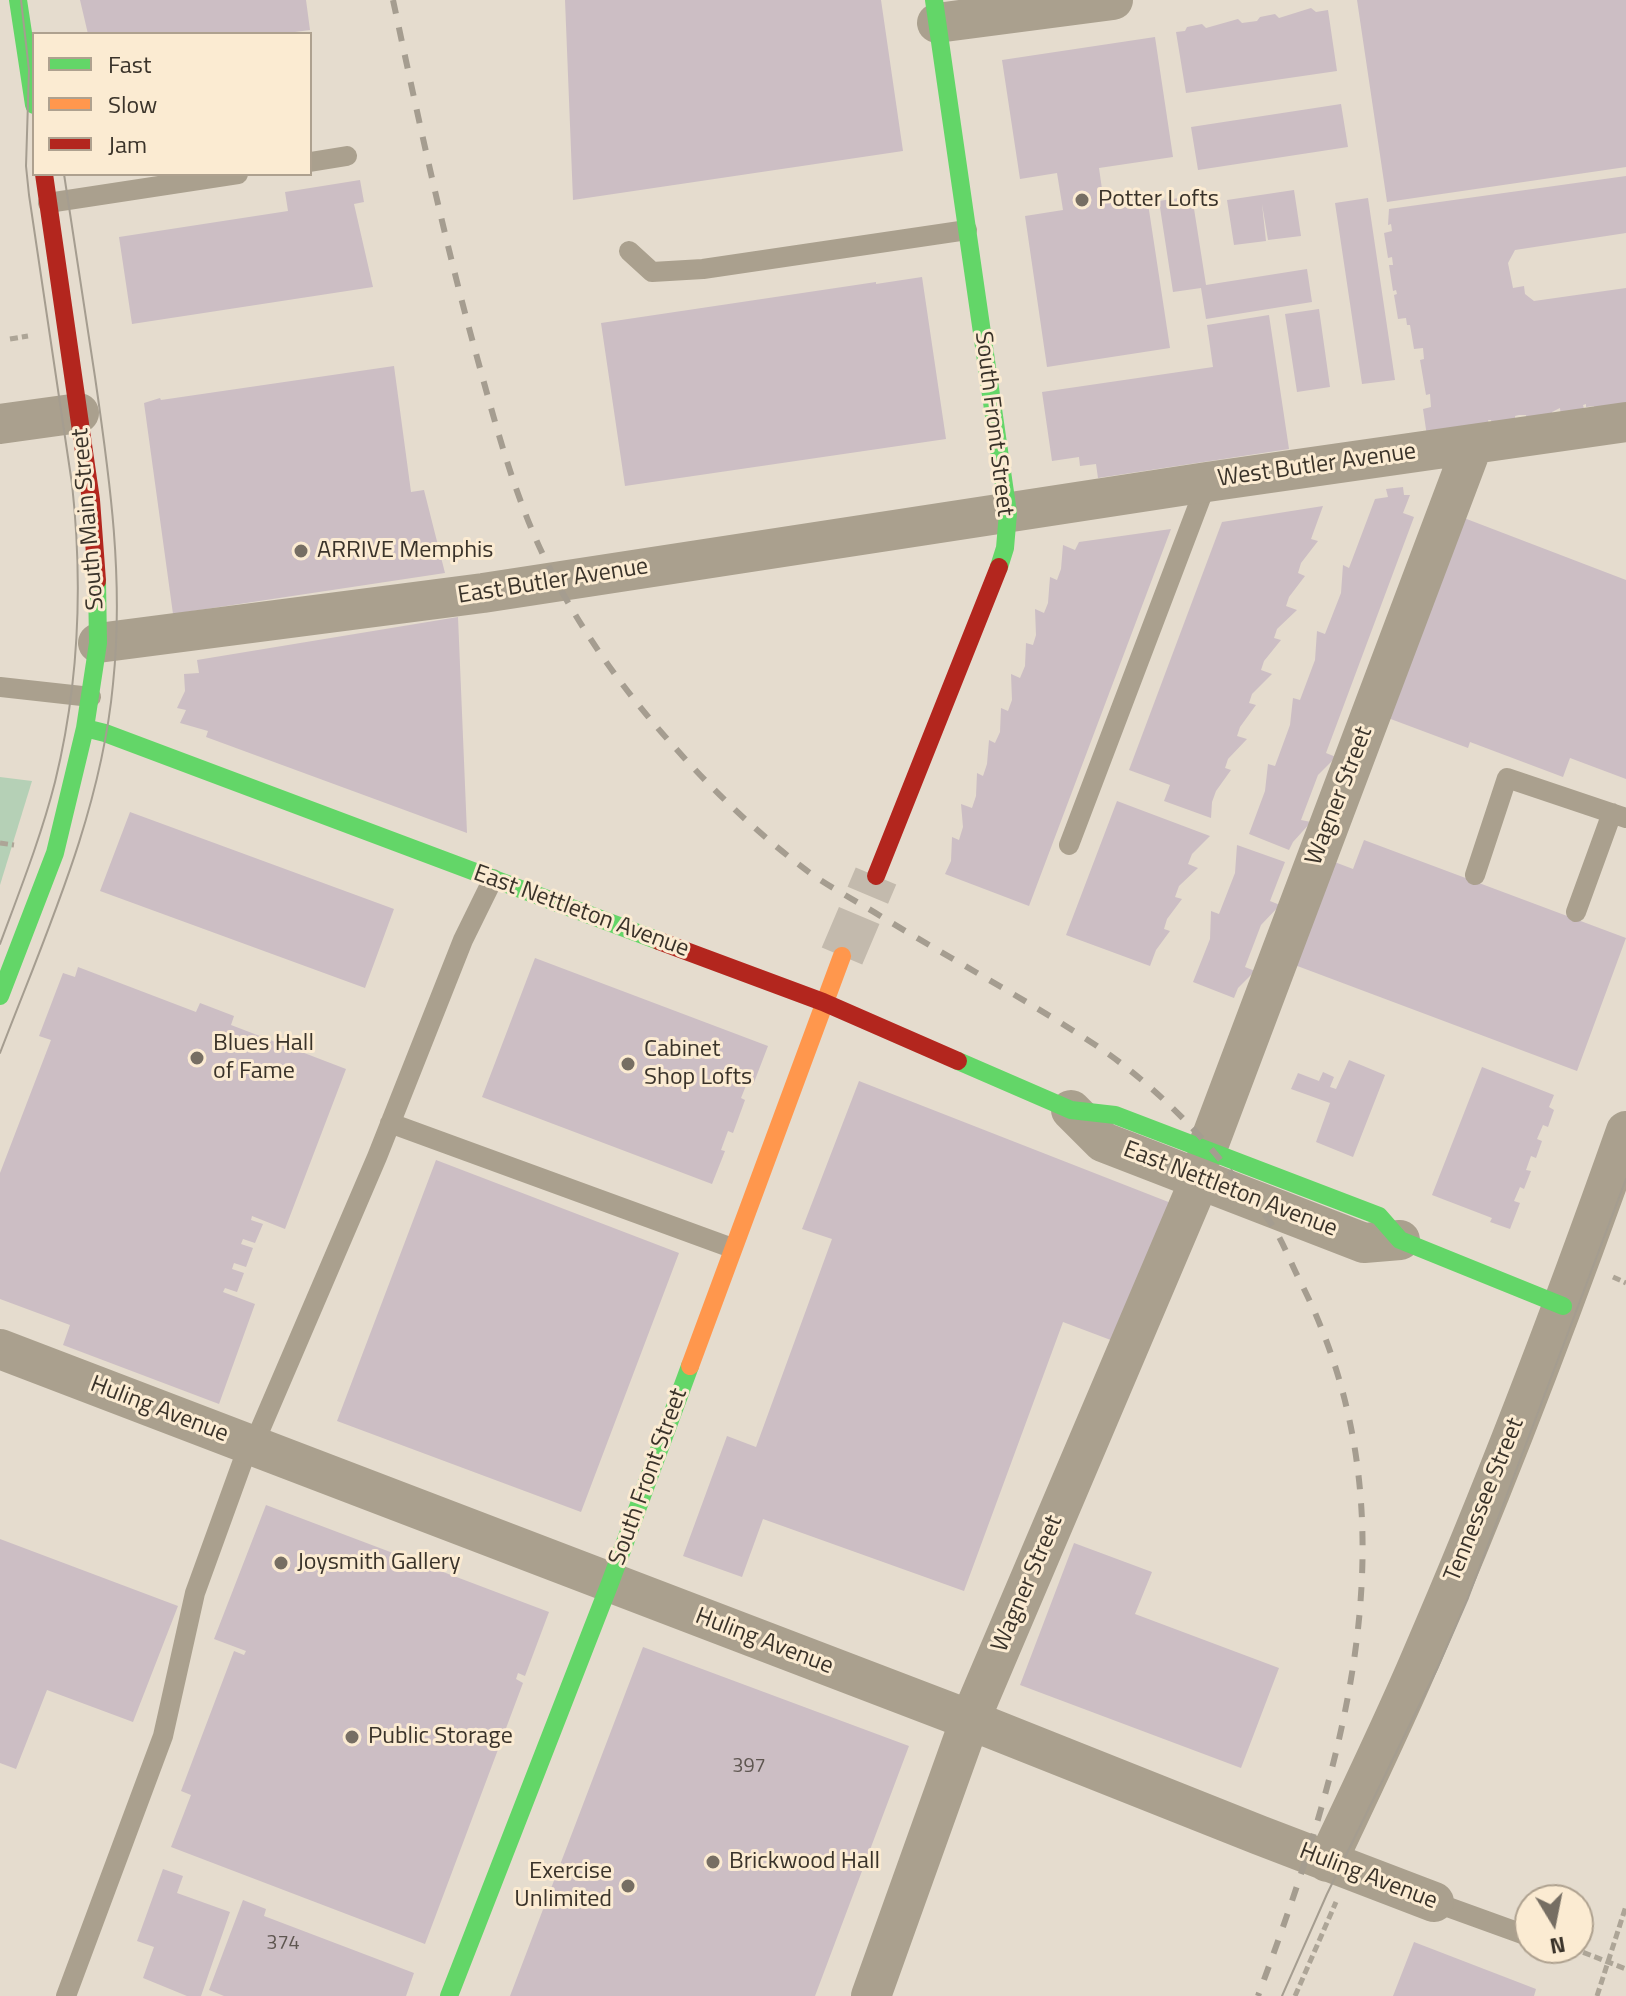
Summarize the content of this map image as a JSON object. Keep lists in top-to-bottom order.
{
  "streets": {
    "main road": ["South Front Street", "South Main Street", "East Nettleton Avenue"],
    "street": [
      "West Butler Avenue",
      "East Butler Avenue",
      "Wagner Street",
      "Huling Avenue",
      "Tennessee Street"
    ]
  },
  "crossings": [
    ["South Front Street", "West Butler Avenue"],
    ["South Front Street", "East Butler Avenue"],
    ["South Front Street", "East Nettleton Avenue"],
    ["South Front Street", "Huling Avenue"],
    ["West Butler Avenue", "East Butler Avenue"],
    ["West Butler Avenue", "Wagner Street"],
    ["South Main Street", "East Butler Avenue"],
    ["South Main Street", "East Nettleton Avenue"],
    ["Wagner Street", "East Nettleton Avenue"],
    ["Wagner Street", "Huling Avenue"],
    ["East Nettleton Avenue", "Tennessee Street"],
    ["Huling Avenue", "Tennessee Street"]
  ],
  "places": [
    "Potter Lofts",
    "ARRIVE Memphis",
    "Blues Hall of Fame",
    "Cabinet Shop Lofts",
    "Joysmith Gallery",
    "Public Storage",
    "Brickwood Hall",
    "Exercise Unlimited"
  ],
  "house_numbers": ["397", "374"],
  "legend": ["Fast", "Slow", "Jam"],
  "north": "bottom"
}
